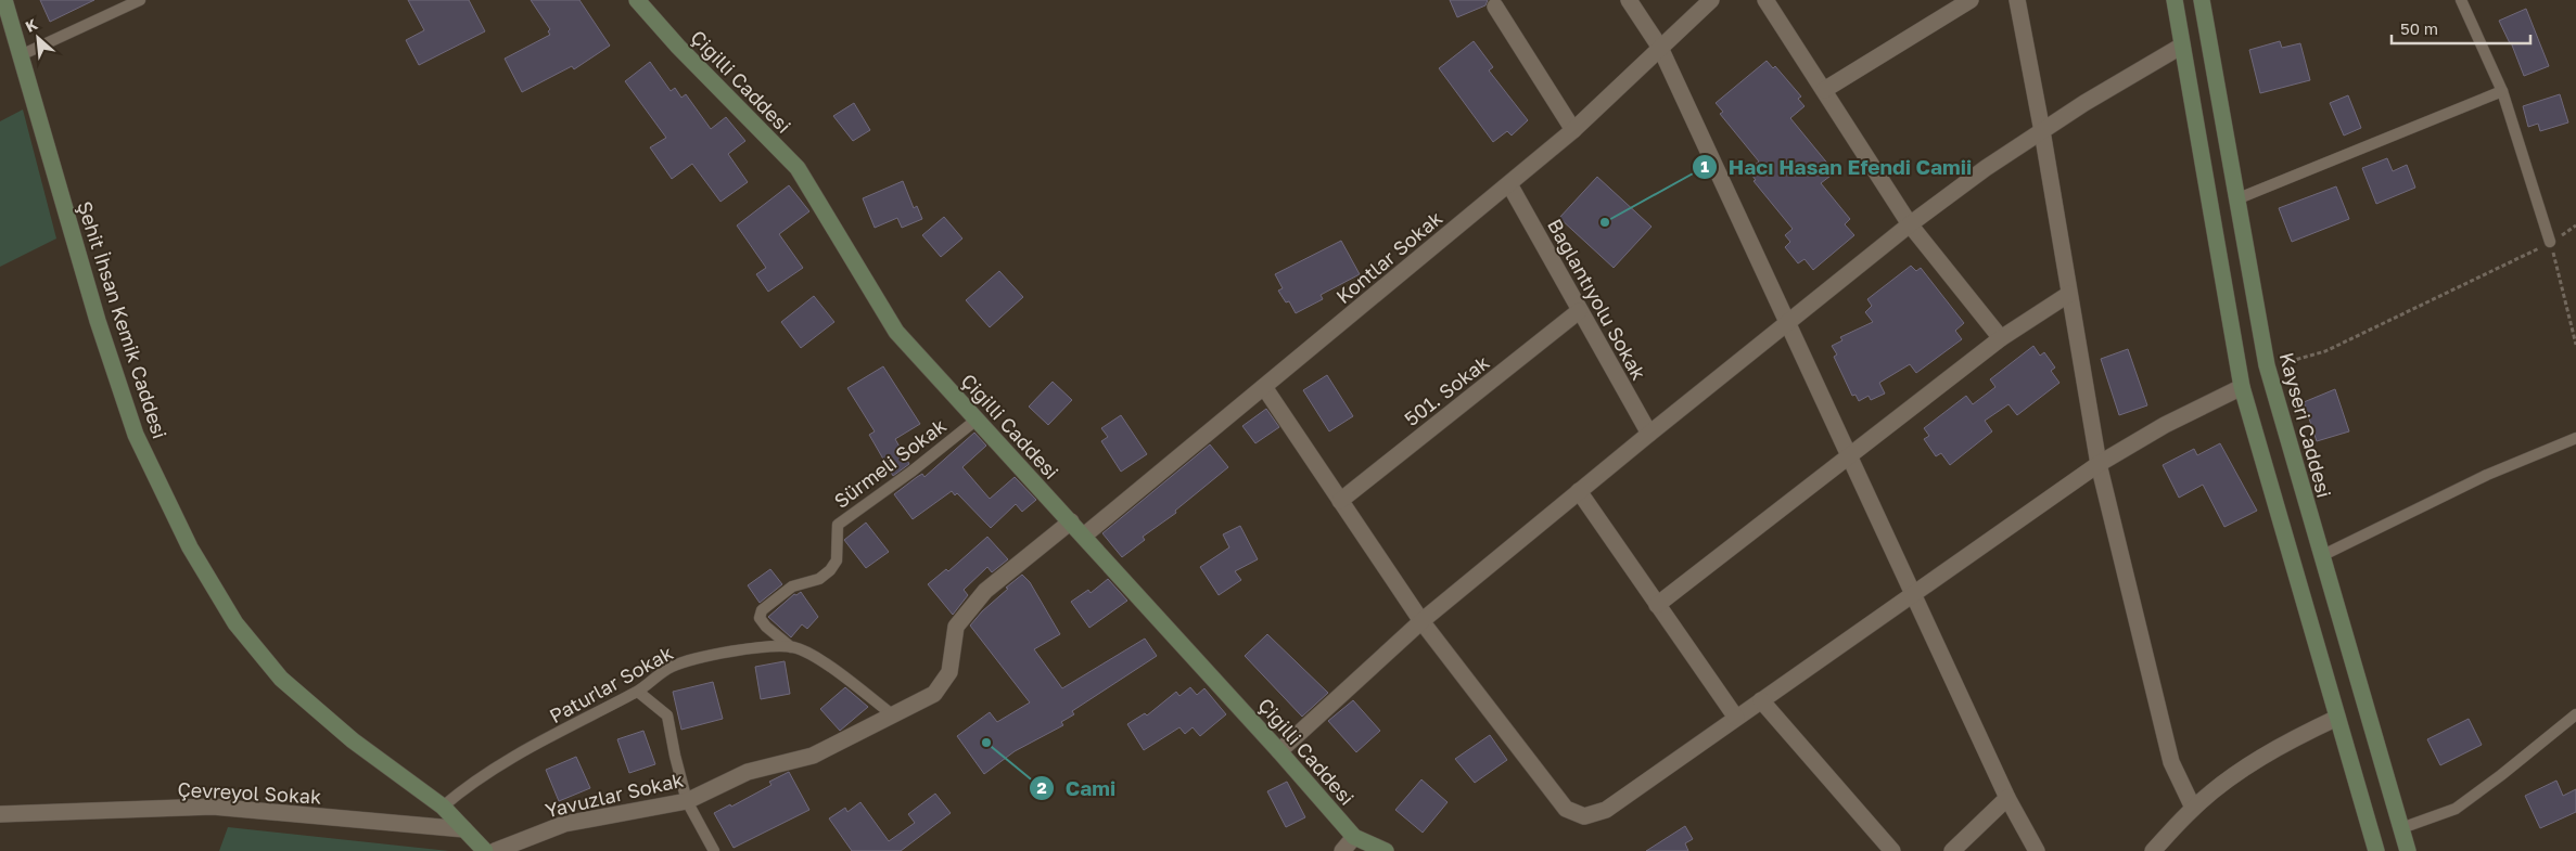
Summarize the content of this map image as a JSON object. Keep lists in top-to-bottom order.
{
  "streets": {
    "main road": ["Çiğilli Caddesi", "Şehit İhsan Kemik Caddesi", "Kayseri Caddesi"],
    "street": [
      "Kontlar Sokak",
      "Bağlantıyolu Sokak",
      "501. Sokak",
      "Çevreyol Sokak",
      "Yavuzlar Sokak"
    ],
    "lane": ["Sürmeli Sokak", "Paturlar Sokak"]
  },
  "crossings": [
    ["Çiğilli Caddesi", "Kontlar Sokak"],
    ["Çiğilli Caddesi", "Sürmeli Sokak"],
    ["Çiğilli Caddesi", "Yavuzlar Sokak"],
    ["Kontlar Sokak", "Bağlantıyolu Sokak"],
    ["Bağlantıyolu Sokak", "501. Sokak"],
    ["Şehit İhsan Kemik Caddesi", "Paturlar Sokak"],
    ["Şehit İhsan Kemik Caddesi", "Çevreyol Sokak"],
    ["Sürmeli Sokak", "Paturlar Sokak"],
    ["Paturlar Sokak", "Yavuzlar Sokak"]
  ],
  "places": ["Hacı Hasan Efendi Camii", "Cami"],
  "scale_bar": "50 m",
  "north": "top left"
}
